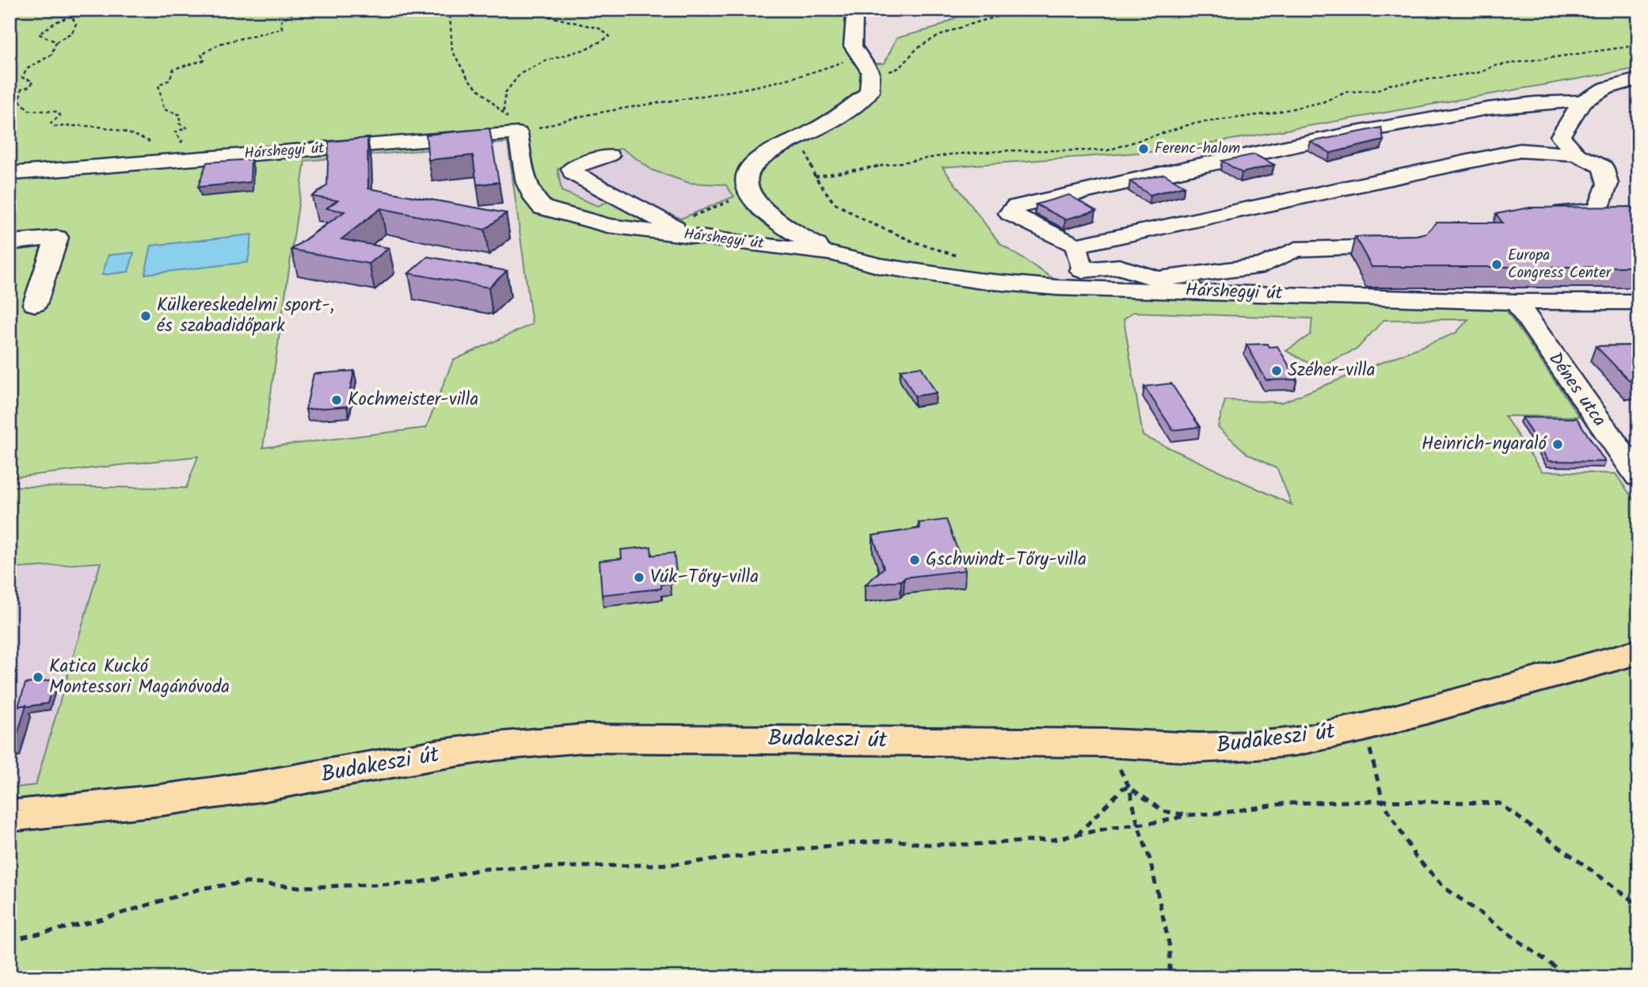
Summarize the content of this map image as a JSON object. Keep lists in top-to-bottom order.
{
  "streets": {
    "main road": ["Budakeszi út"],
    "street": ["Hárshegyi út", "Dénes utca"]
  },
  "crossings": [
    ["Hárshegyi út", "Dénes utca"]
  ],
  "places": [
    "Ferenc-halom",
    "Europa Congress Center",
    "Külkereskedelmi sport-, és szabadidőpark",
    "Széher-villa",
    "Kochmeister-villa",
    "Heinrich-nyaraló",
    "Gschwindt–Tőry-villa",
    "Vúk–Tőry-villa",
    "Katica Kuckó Montessori Magánóvoda"
  ]
}
